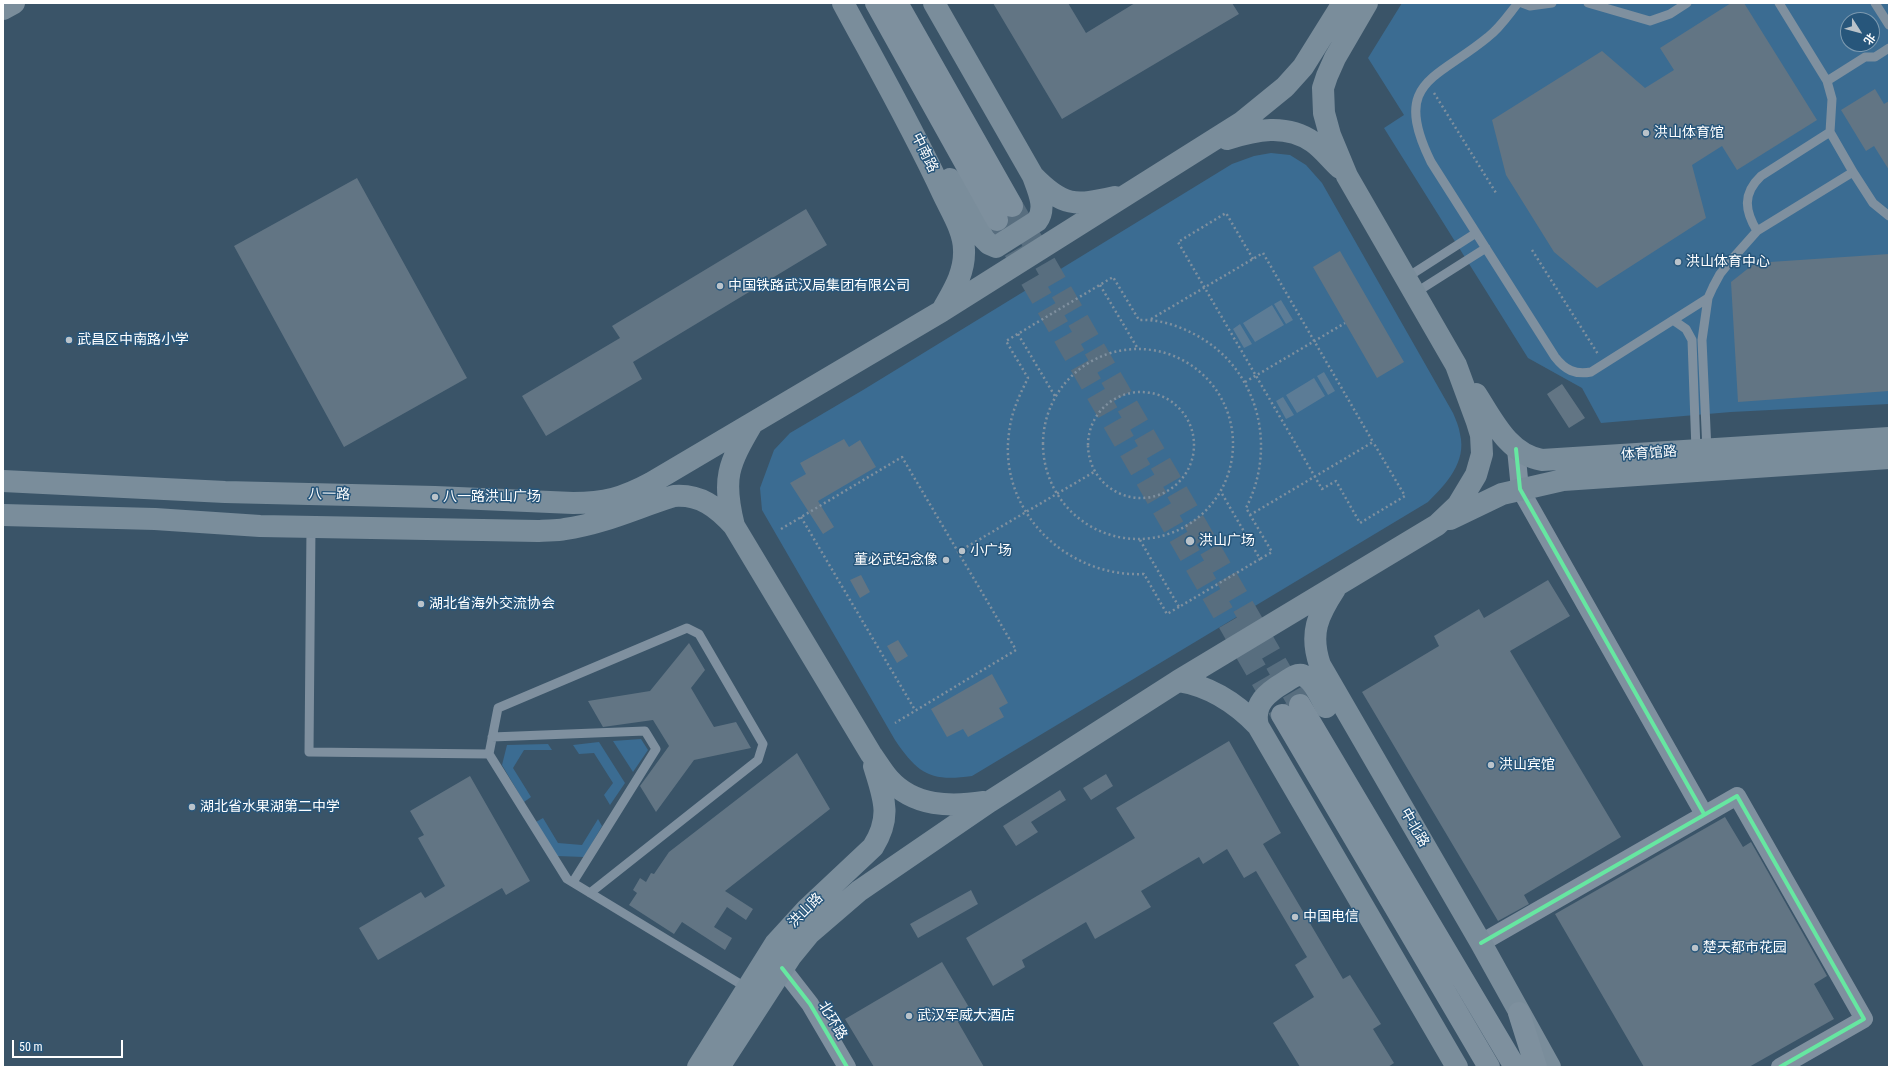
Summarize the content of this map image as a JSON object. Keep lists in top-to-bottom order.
{
  "streets": {
    "main road": [
      "中南路",
      "体育馆路",
      "八一路",
      "中北路",
      "洪山路"
    ],
    "street": ["北环路"]
  },
  "crossings": [
    ["中南路", "八一路"],
    ["体育馆路", "洪山路"],
    ["中北路", "洪山路"],
    ["洪山路", "北环路"]
  ],
  "places": [
    "洪山体育馆",
    "洪山体育中心",
    "中国铁路武汉局集团有限公司",
    "武昌区中南路小学",
    "八一路洪山广场",
    "洪山广场",
    "小广场",
    "董必武纪念像",
    "湖北省海外交流协会",
    "洪山宾馆",
    "湖北省水果湖第二中学",
    "中国电信",
    "楚天都市花园",
    "武汉军威大酒店"
  ],
  "scale_bar": "50 m",
  "north": "bottom right"
}
